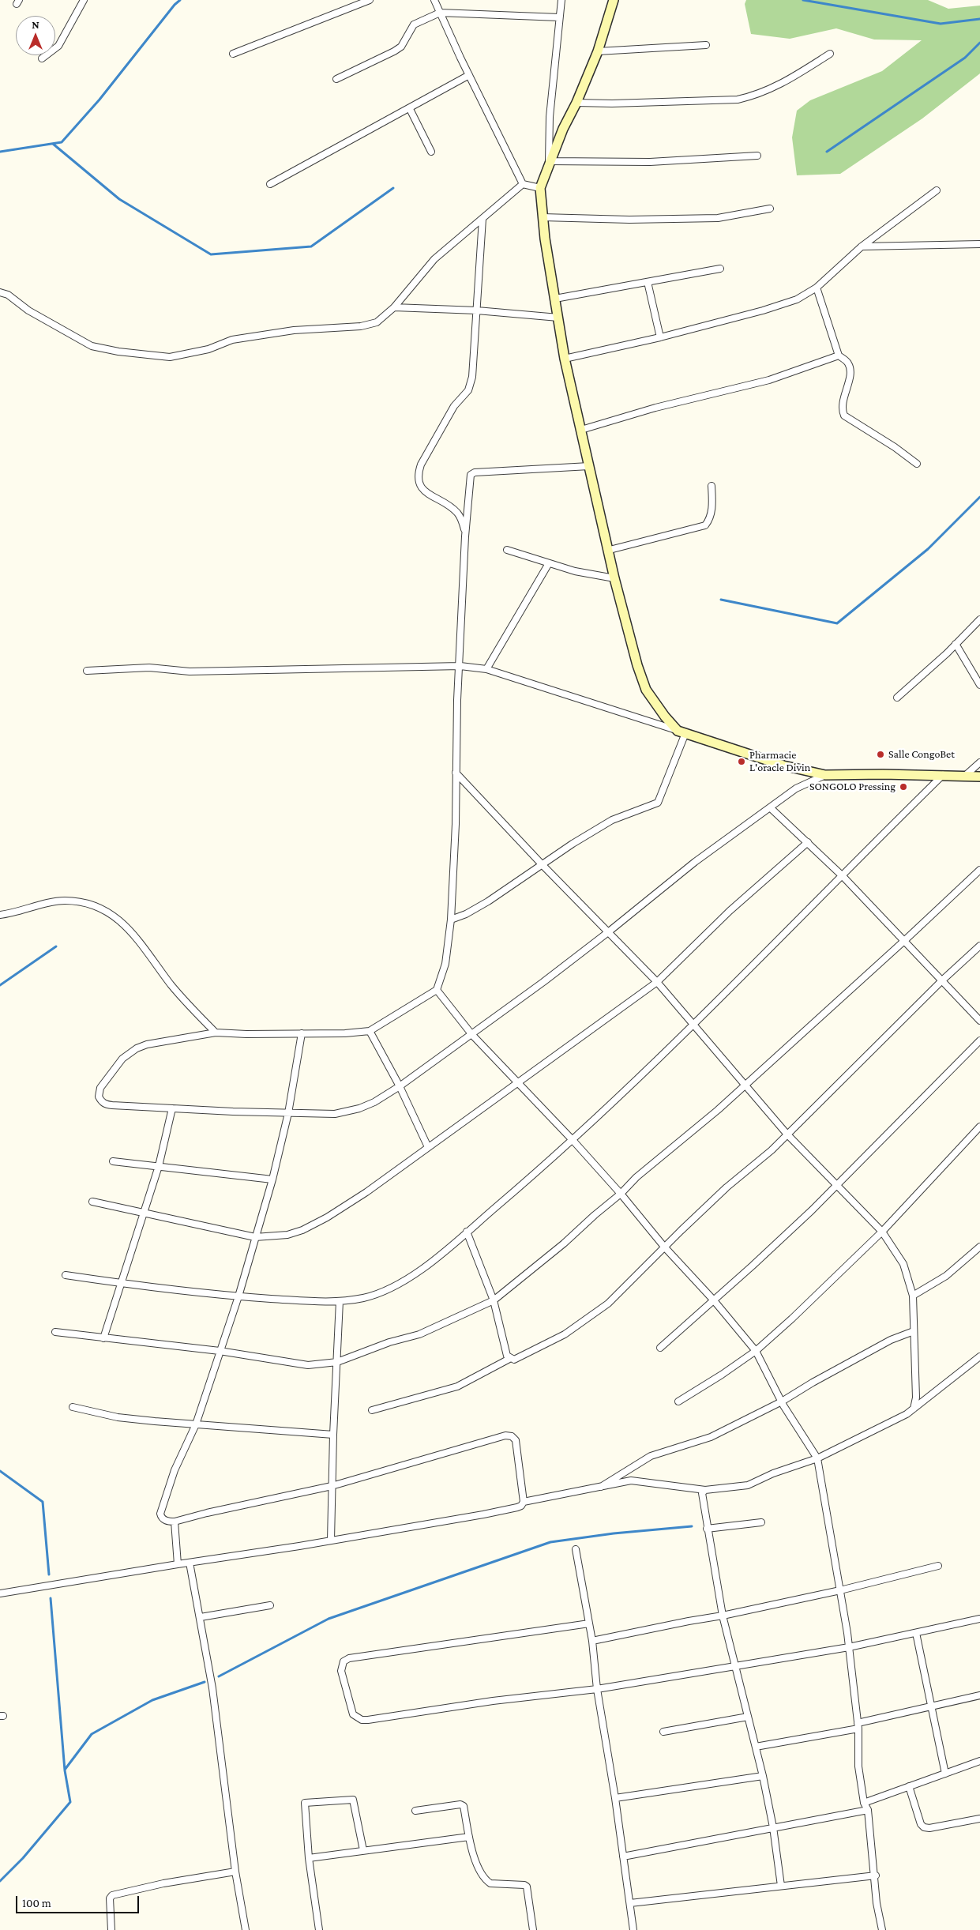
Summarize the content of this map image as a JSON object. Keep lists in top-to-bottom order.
{
  "places": ["Salle CongoBet", "Pharmacie L'oracle Divin", "SONGOLO Pressing"],
  "scale_bar": "100 m",
  "north": "top"
}
